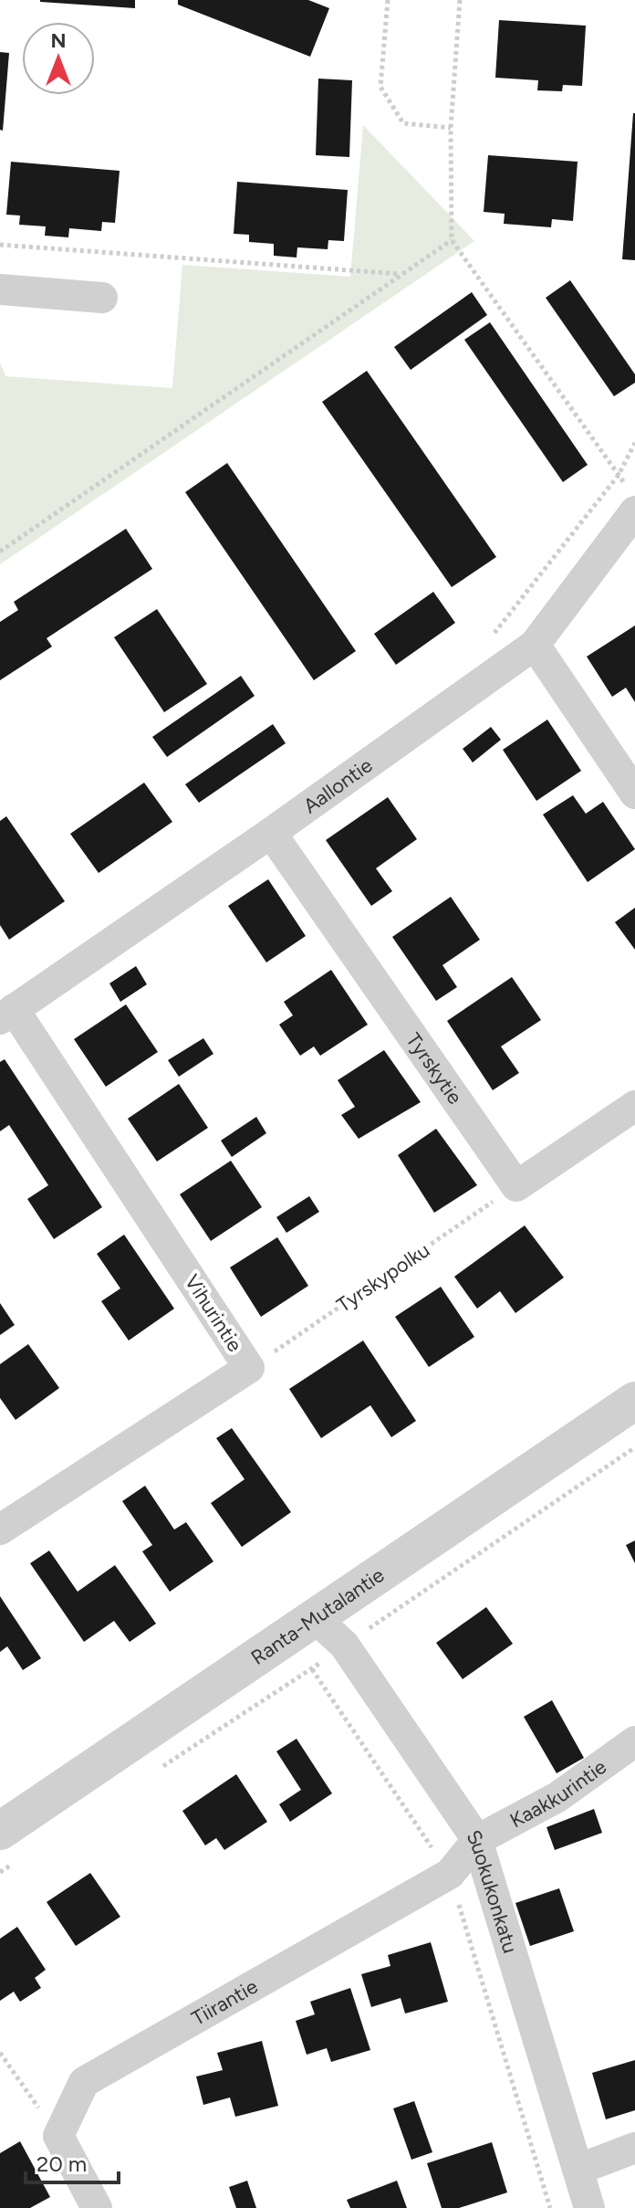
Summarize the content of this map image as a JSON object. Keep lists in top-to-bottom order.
{
  "streets": {
    "street": [
      "Aallontie",
      "Tyrskytie",
      "Vihurintie",
      "Ranta-Mutalantie",
      "Kaakkurintie",
      "Suokukonkatu",
      "Tiirantie"
    ],
    "path": ["Tyrskypolku"]
  },
  "crossings": [
    ["Aallontie", "Tyrskytie"],
    ["Aallontie", "Vihurintie"],
    ["Tyrskytie", "Tyrskypolku"],
    ["Tyrskypolku", "Vihurintie"],
    ["Ranta-Mutalantie", "Suokukonkatu"],
    ["Kaakkurintie", "Suokukonkatu"],
    ["Kaakkurintie", "Tiirantie"],
    ["Suokukonkatu", "Tiirantie"]
  ],
  "scale_bar": "20 m",
  "north": "top"
}
